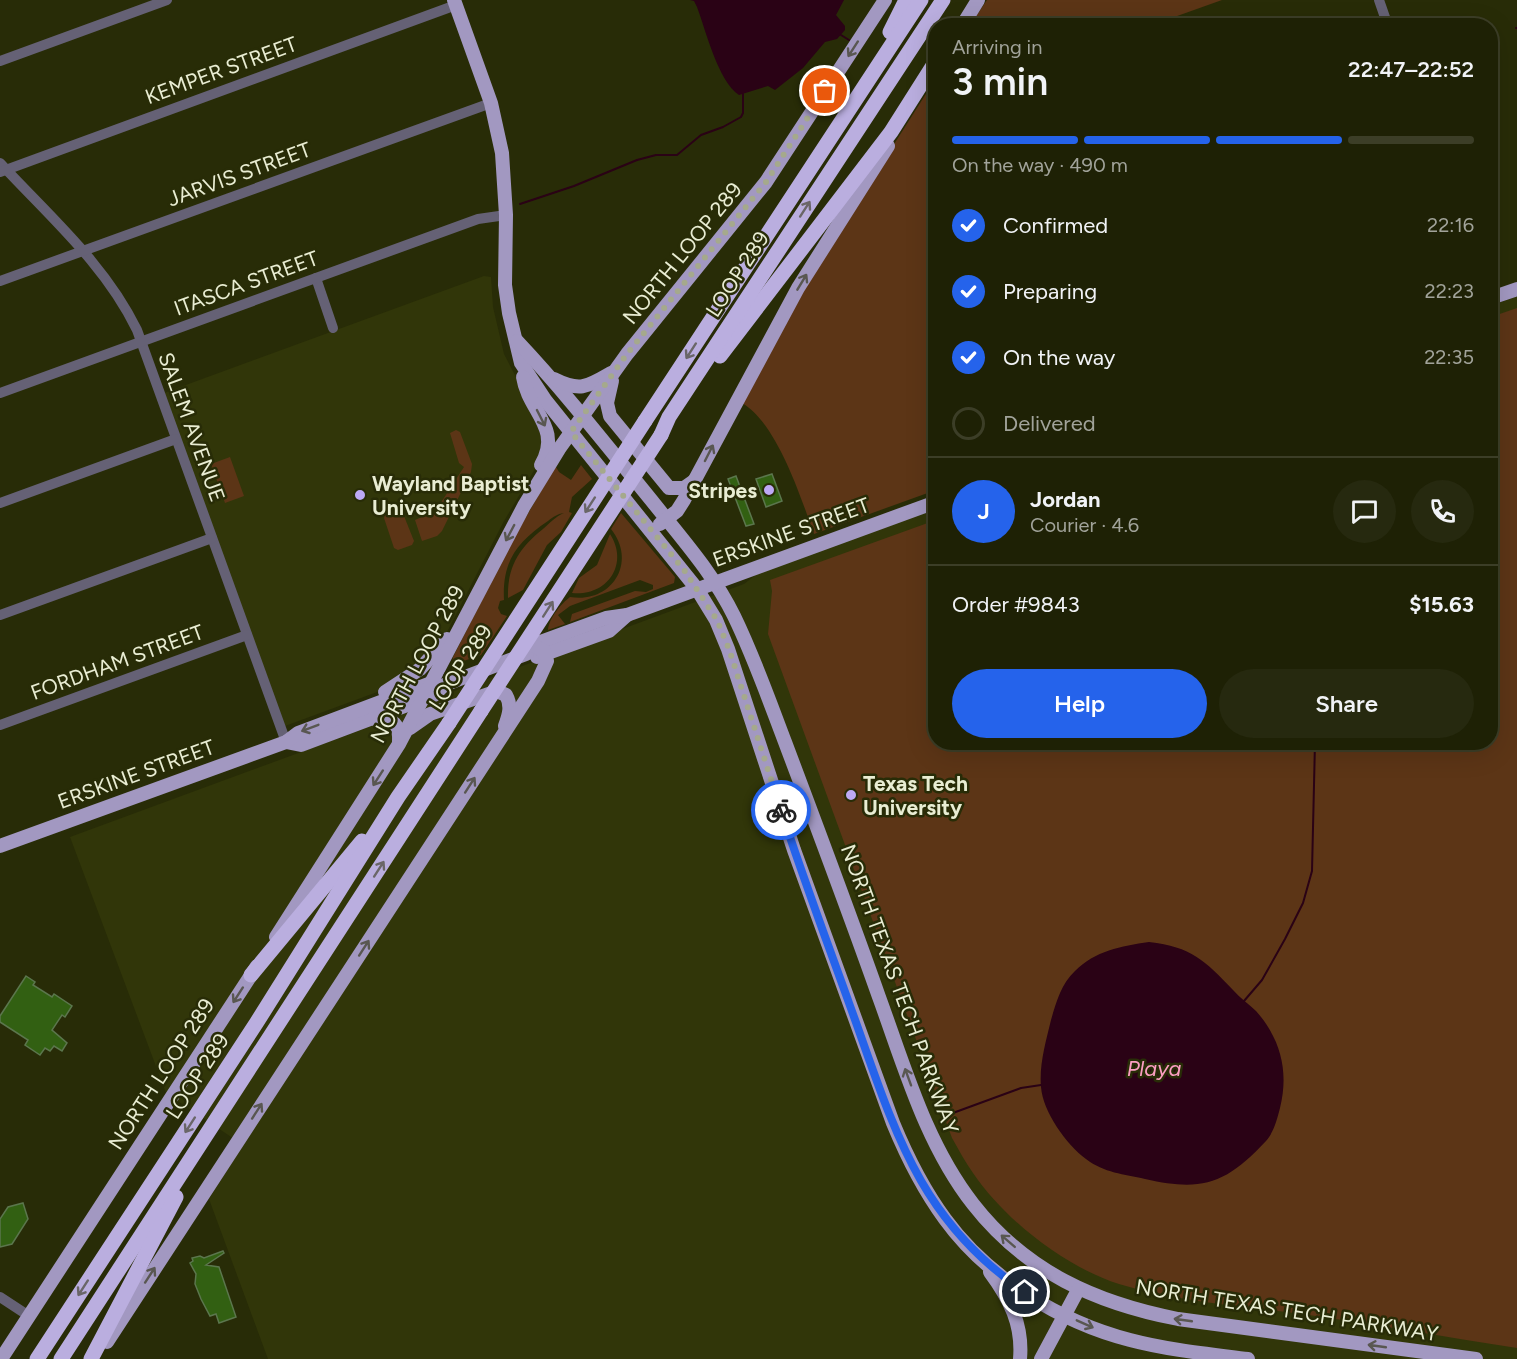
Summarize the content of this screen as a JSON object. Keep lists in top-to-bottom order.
{
  "streets": {
    "highway": ["LOOP 289"],
    "main road": ["NORTH LOOP 289", "ERSKINE STREET", "NORTH TEXAS TECH PARKWAY"],
    "street": [
      "KEMPER STREET",
      "JARVIS STREET",
      "ITASCA STREET",
      "SALEM AVENUE",
      "FORDHAM STREET"
    ]
  },
  "crossings": [
    ["KEMPER STREET", "SALEM AVENUE"],
    ["JARVIS STREET", "SALEM AVENUE"],
    ["NORTH LOOP 289", "ERSKINE STREET"],
    ["NORTH LOOP 289", "NORTH TEXAS TECH PARKWAY"],
    ["ITASCA STREET", "SALEM AVENUE"],
    ["SALEM AVENUE", "ERSKINE STREET"],
    ["SALEM AVENUE", "FORDHAM STREET"],
    ["ERSKINE STREET", "NORTH TEXAS TECH PARKWAY"]
  ],
  "water": ["Playa"],
  "places": ["Stripes", "Wayland Baptist University", "Texas Tech University"],
  "page": {
    "heading": ["3 min", "Arriving in", "22:47–22:52"],
    "panel": [
      "Jordan",
      "Courier · 4.6",
      "Order #9843",
      "$15.63"
    ],
    "bar": "On the way · 490 m",
    "list": [
      ["Confirmed", "22:16"],
      ["Preparing", "22:23"],
      ["On the way", "22:35"],
      "Delivered"
    ],
    "round": "J",
    "buttons": ["Help", "Share"]
  }
}
